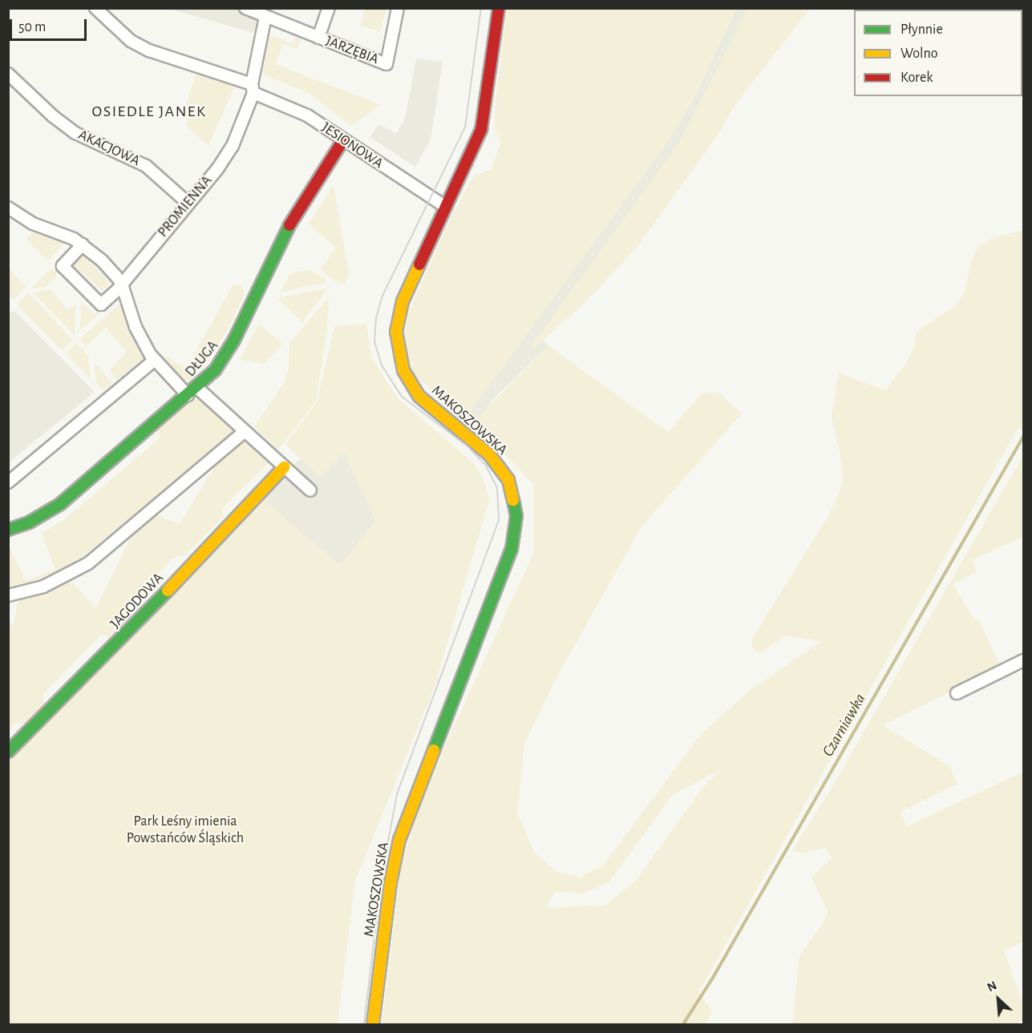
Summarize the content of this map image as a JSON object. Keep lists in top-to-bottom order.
{
  "streets": {
    "main road": ["DŁUGA", "MAKOSZOWSKA", "JAGODOWA"],
    "street": [
      "JARZĘBIA",
      "JESIONOWA",
      "AKACJOWA",
      "PROMIENNA"
    ]
  },
  "crossings": [
    ["JARZĘBIA", "PROMIENNA"],
    ["JESIONOWA", "PROMIENNA"],
    ["JESIONOWA", "DŁUGA"],
    ["JESIONOWA", "MAKOSZOWSKA"],
    ["AKACJOWA", "PROMIENNA"]
  ],
  "districts": ["OSIEDLE JANEK"],
  "water": ["Czarniawka"],
  "parks": ["Park Leśny imienia Powstańców Śląskich"],
  "legend": ["Płynnie", "Wolno", "Korek"],
  "scale_bar": "50 m",
  "north": "top left"
}
